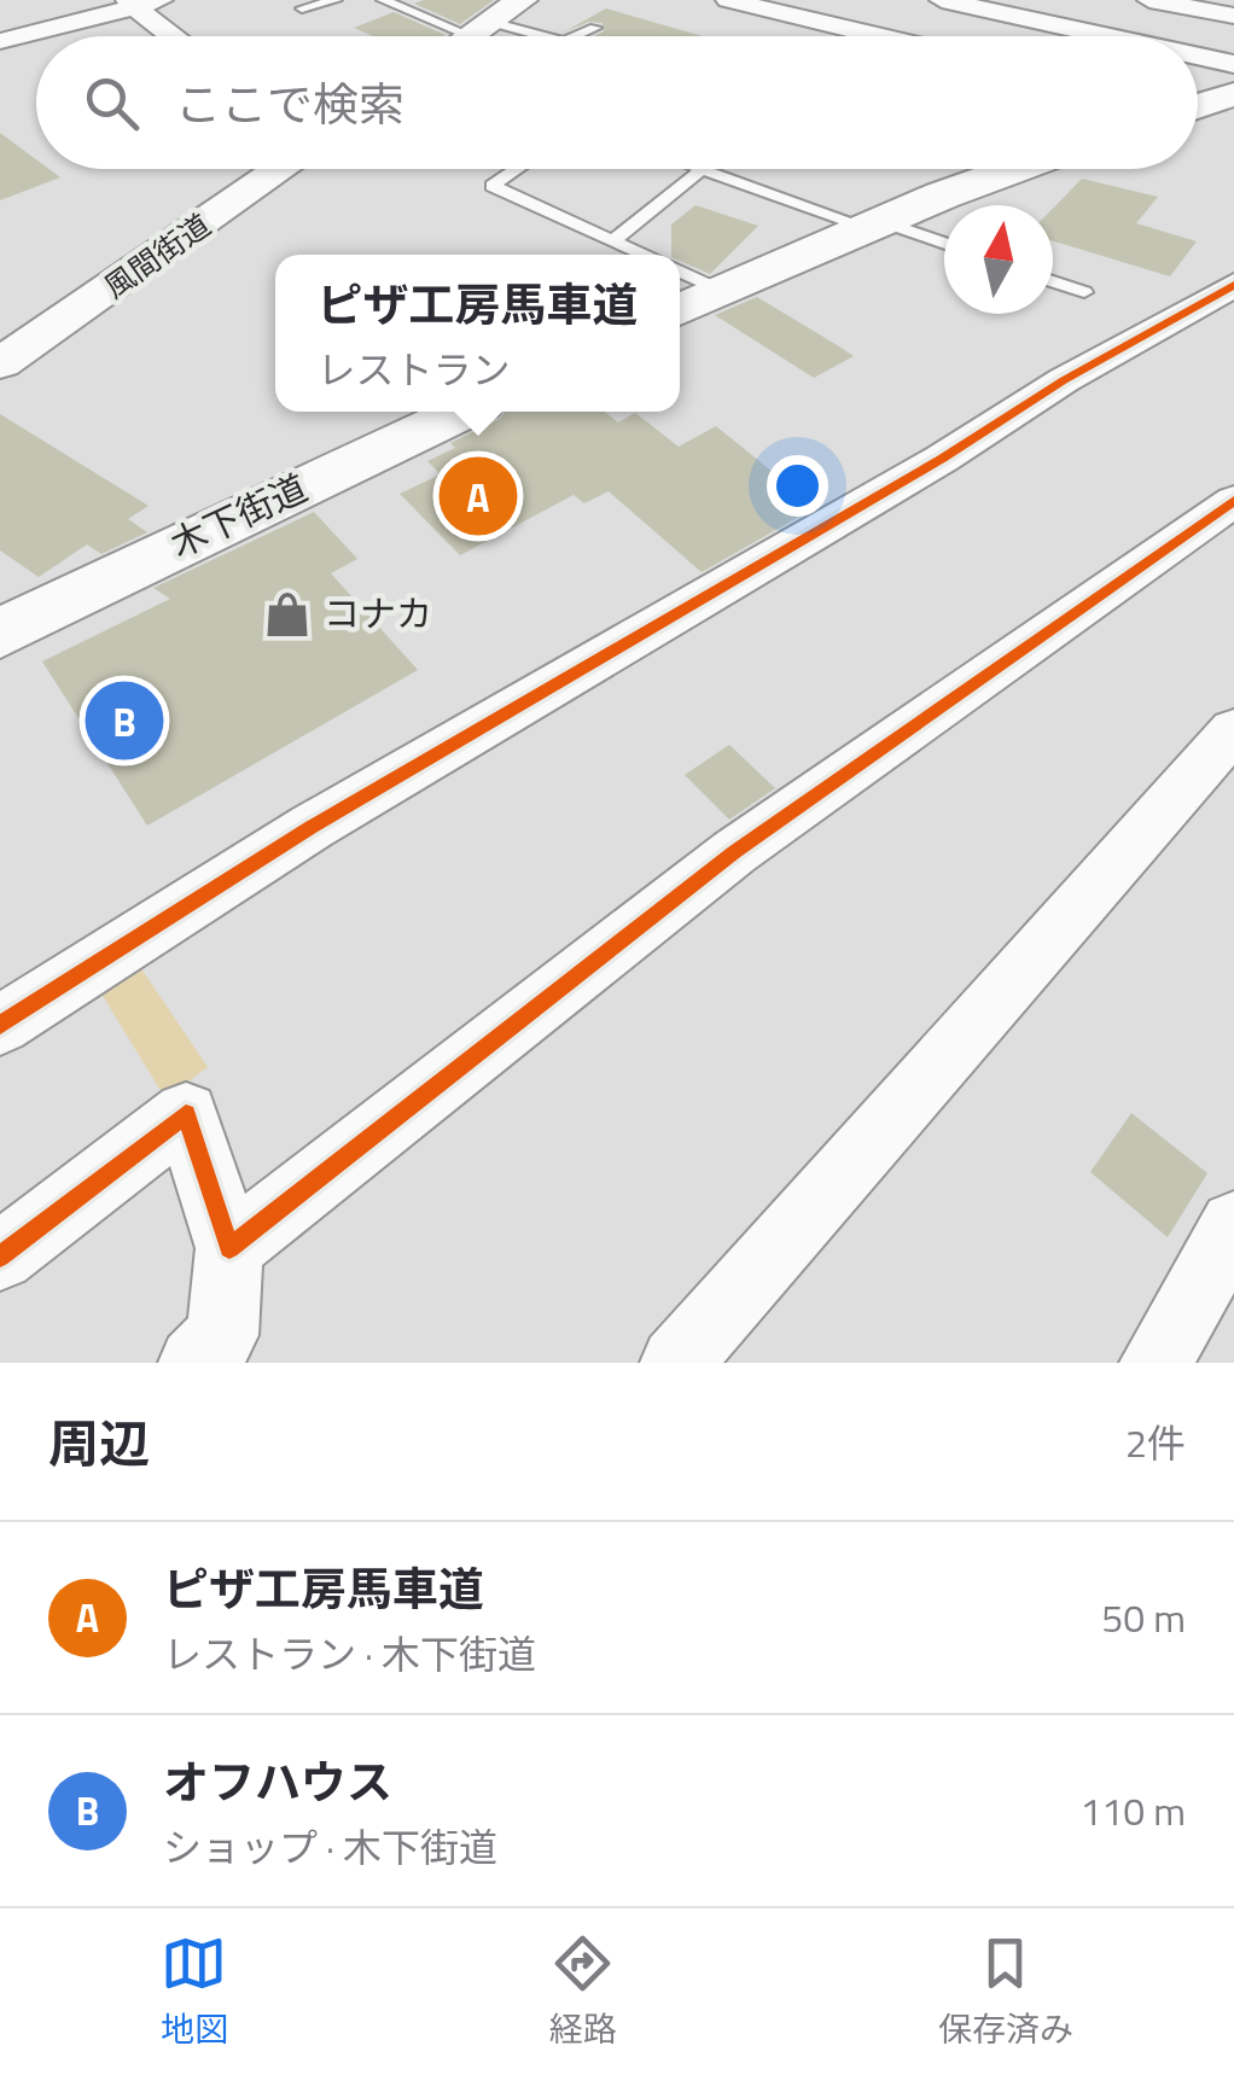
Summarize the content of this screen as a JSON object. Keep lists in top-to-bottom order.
{
  "streets": {
    "main road": ["木下街道"],
    "street": ["風間街道"]
  },
  "places": {
    "shop": ["コナカ"]
  },
  "north": "top",
  "page": {
    "search": "ここで検索",
    "popup": ["ピザ工房馬車道", "レストラン"],
    "pins": ["A", "B"],
    "heading": ["周辺", "2件"],
    "list": [
      {
        "mark": "A",
        "name": "ピザ工房馬車道",
        "note": "レストラン · 木下街道",
        "value": "50 m"
      },
      {
        "mark": "B",
        "name": "オフハウス",
        "note": "ショップ · 木下街道",
        "value": "110 m"
      }
    ],
    "nav": ["地図", "経路", "保存済み"]
  }
}
